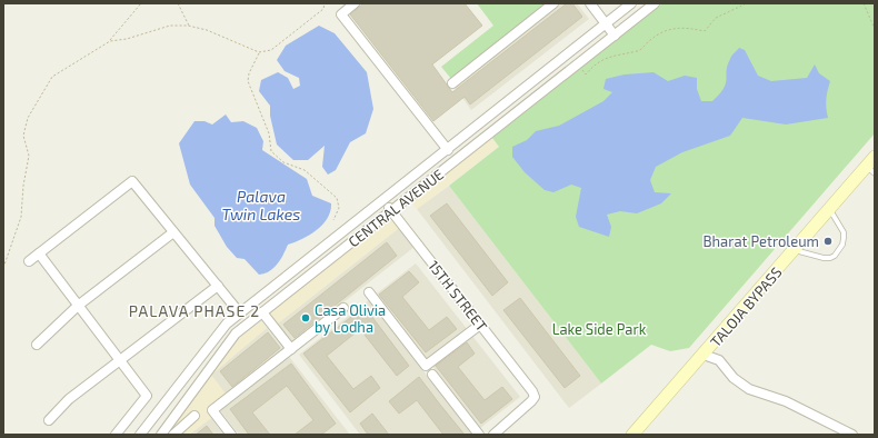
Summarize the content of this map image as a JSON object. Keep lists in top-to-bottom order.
{
  "streets": {
    "main road": ["TALOJA BYPASS"],
    "street": ["CENTRAL AVENUE", "15TH STREET"]
  },
  "crossings": [
    ["CENTRAL AVENUE", "15TH STREET"]
  ],
  "districts": ["PALAVA PHASE 2"],
  "water": ["Palava Twin Lakes"],
  "parks": ["Lake Side Park"],
  "places": ["Bharat Petroleum", "Casa Olivia by Lodha"]
}
